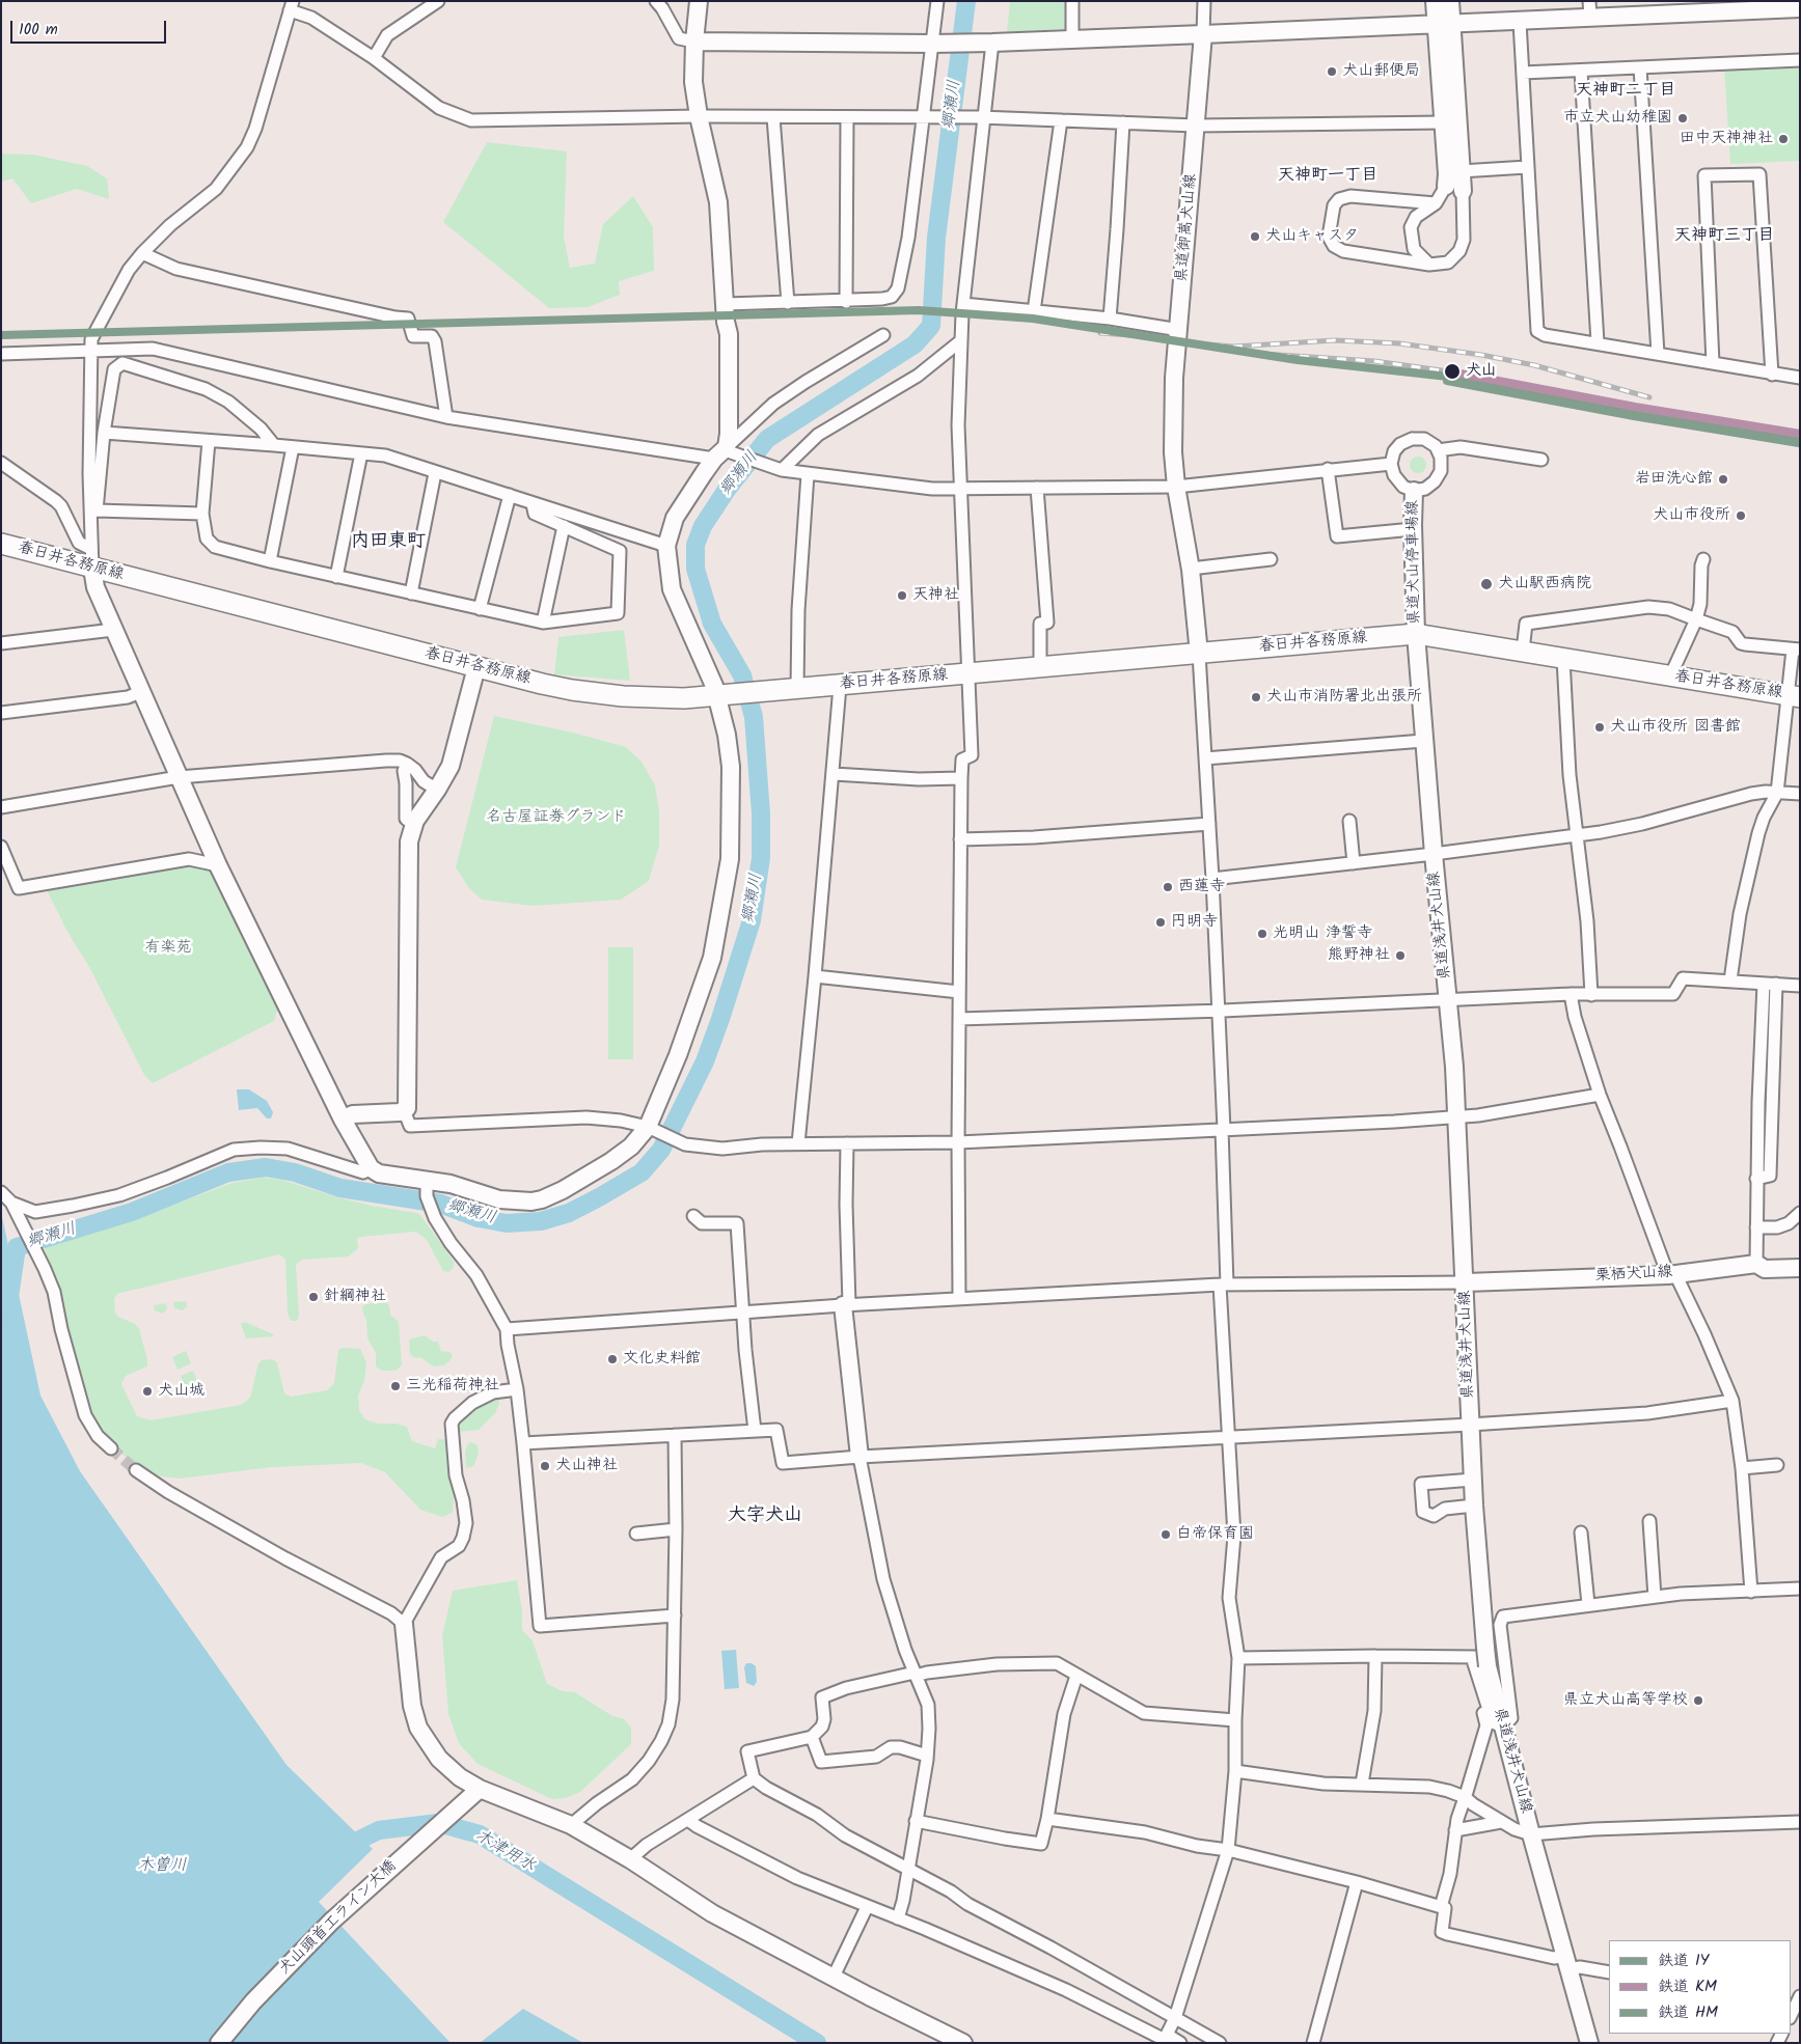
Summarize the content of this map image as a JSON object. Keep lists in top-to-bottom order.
{
  "streets": {
    "main road": ["春日井各務原線"],
    "street": [
      "県道御嵩犬山線",
      "県道犬山停車場線",
      "県道浅井犬山線",
      "栗栖犬山線",
      "犬山頭首工ライン大橋"
    ]
  },
  "crossings": [
    ["県道御嵩犬山線", "春日井各務原線"],
    ["春日井各務原線", "県道犬山停車場線"],
    ["春日井各務原線", "県道浅井犬山線"],
    ["県道犬山停車場線", "県道浅井犬山線"],
    ["県道浅井犬山線", "栗栖犬山線"]
  ],
  "districts": [
    "天神町二丁目",
    "天神町一丁目",
    "天神町三丁目",
    "内田東町",
    "大字犬山"
  ],
  "water": ["郷瀬川", "木津用水", "木曽川"],
  "parks": ["名古屋証券グランド", "有楽苑"],
  "places": [
    "犬山郵便局",
    "市立犬山幼稚園",
    "田中天神神社",
    "犬山キャスタ",
    "犬山",
    "岩田洗心館",
    "犬山市役所",
    "犬山駅西病院",
    "天神社",
    "犬山市消防署北出張所",
    "犬山市役所 図書館",
    "西蓮寺",
    "円明寺",
    "光明山 浄誓寺",
    "熊野神社",
    "針綱神社",
    "文化史料館",
    "三光稲荷神社",
    "犬山城",
    "犬山神社",
    "白帝保育園",
    "県立犬山高等学校"
  ],
  "lines": ["rail line IY", "rail line KM", "rail line HM"],
  "legend": ["鉄道 IY", "鉄道 KM", "鉄道 HM"],
  "scale_bar": "100 m"
}
